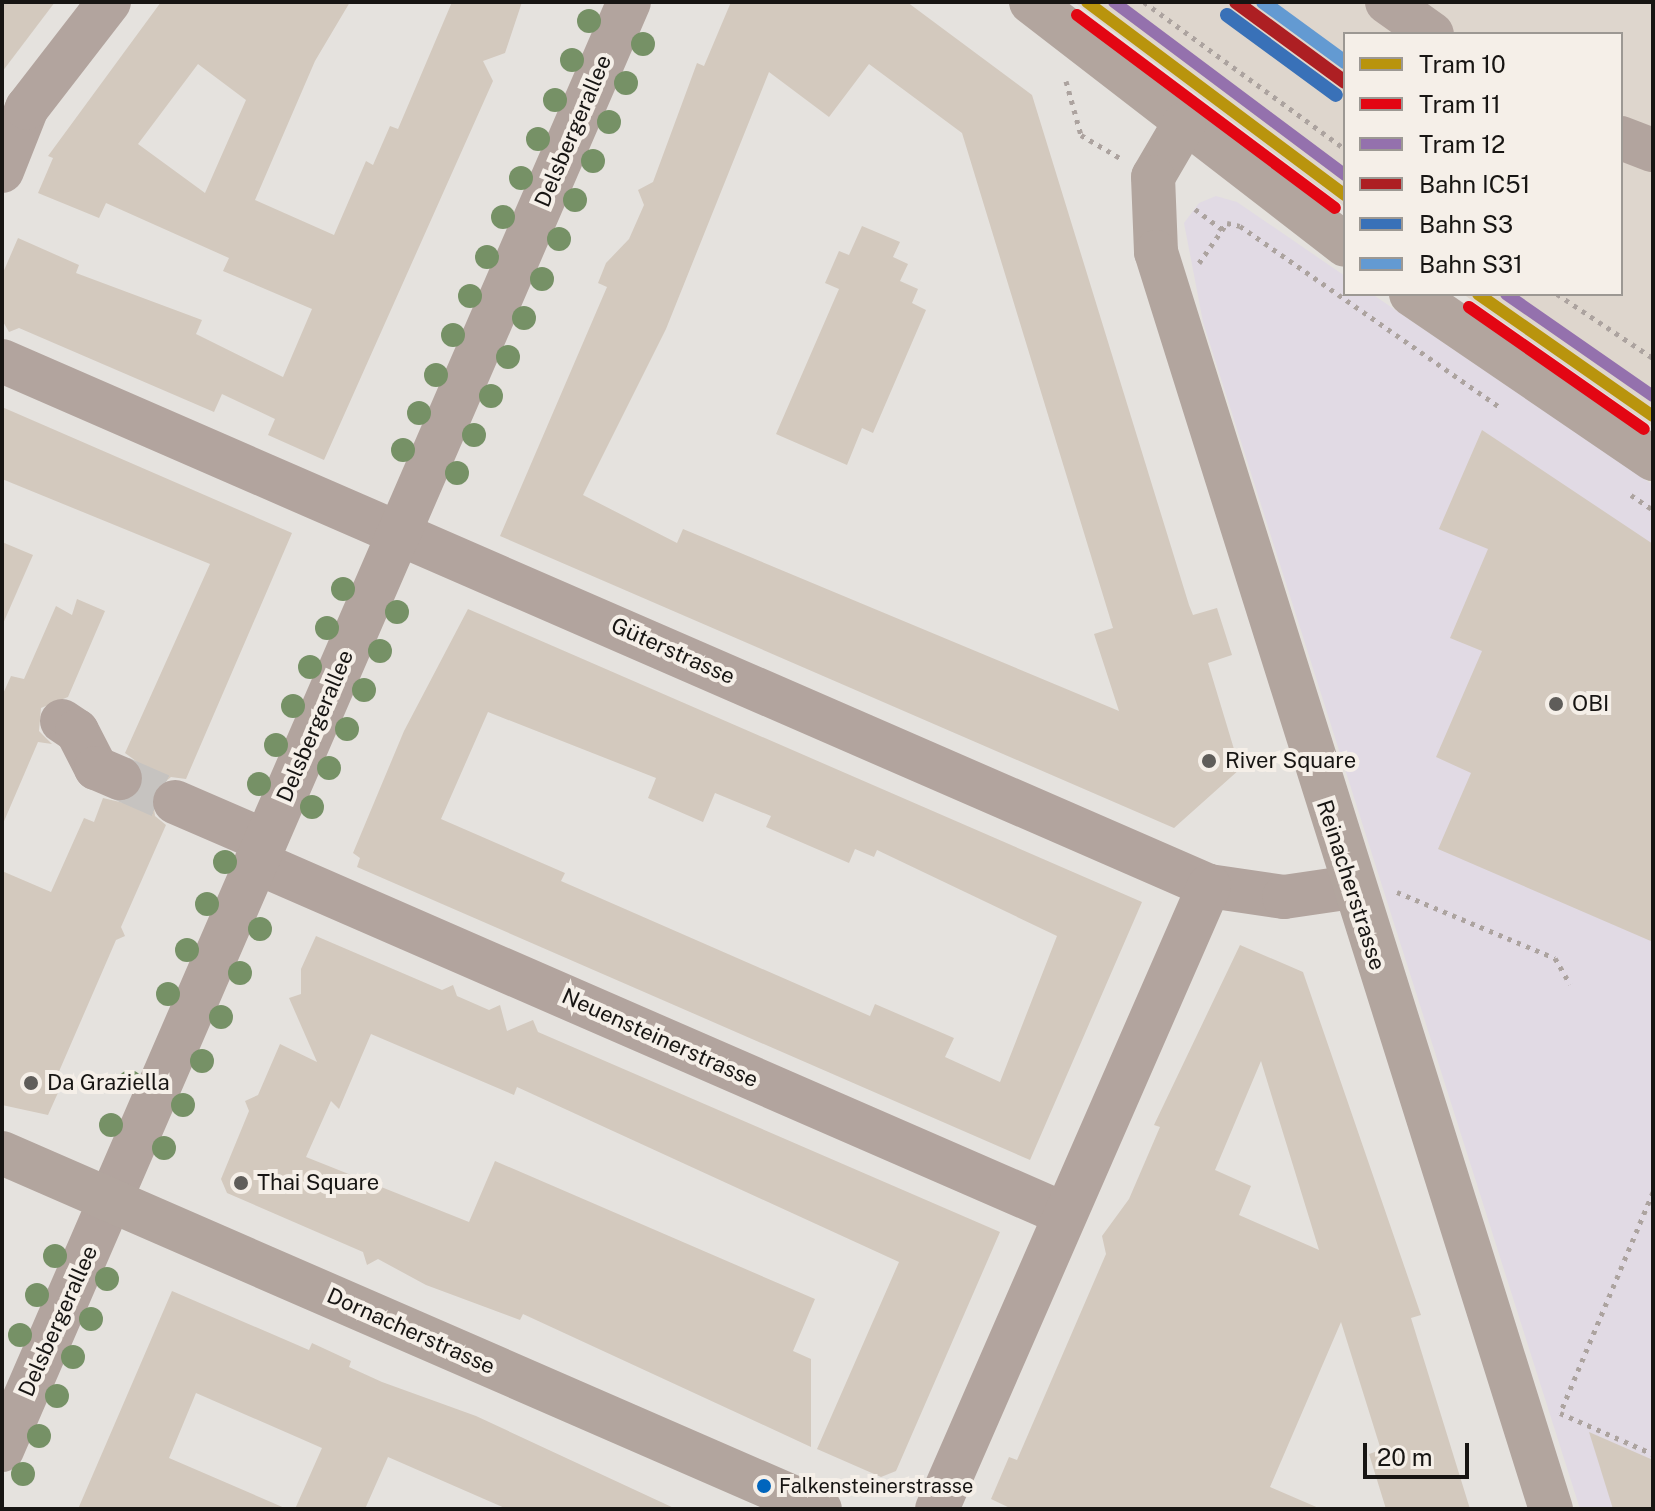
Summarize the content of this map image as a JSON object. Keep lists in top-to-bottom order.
{
  "streets": {
    "main road": ["Reinacherstrasse", "Dornacherstrasse"],
    "street": ["Delsbergerallee", "Güterstrasse", "Neuensteinerstrasse"]
  },
  "crossings": [
    ["Delsbergerallee", "Güterstrasse"],
    ["Delsbergerallee", "Neuensteinerstrasse"],
    ["Delsbergerallee", "Dornacherstrasse"],
    ["Güterstrasse", "Reinacherstrasse"]
  ],
  "places": [
    "OBI",
    "River Square",
    "Da Graziella",
    "Thai Square",
    "Falkensteinerstrasse"
  ],
  "lines": [
    "tram line 10",
    "tram line 12",
    "rail line IC51",
    "rail line S31",
    "tram line 11",
    "rail line S3"
  ],
  "legend": [
    "Tram 10",
    "Tram 11",
    "Tram 12",
    "Bahn IC51",
    "Bahn S3",
    "Bahn S31"
  ],
  "scale_bar": "20 m"
}
